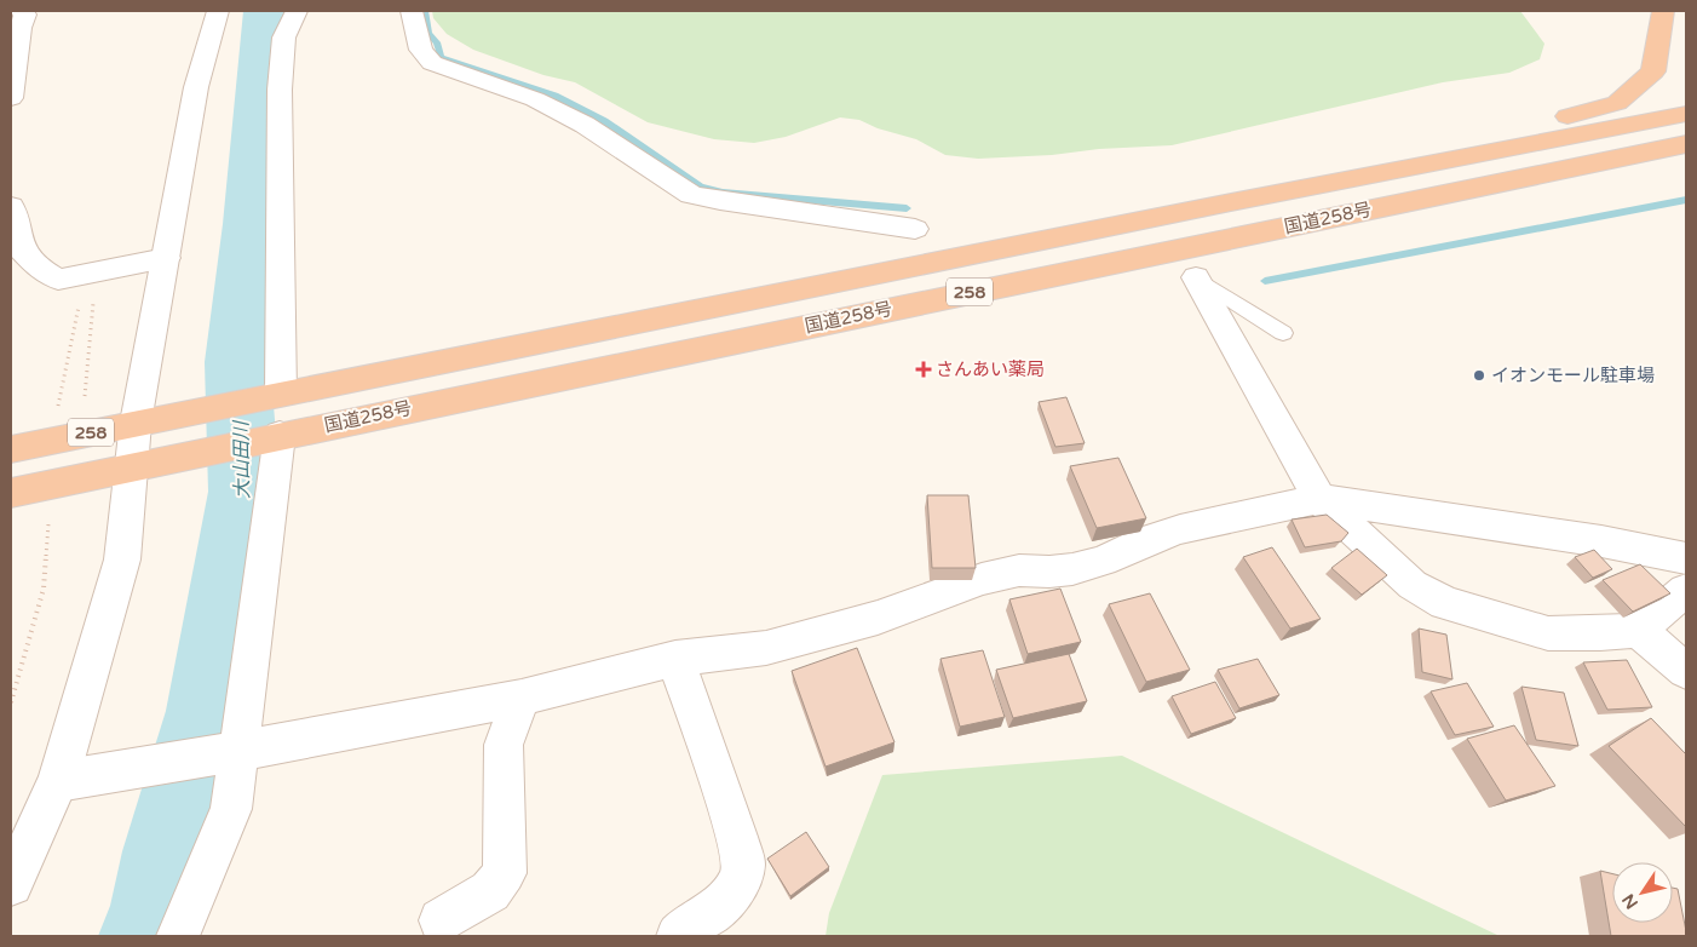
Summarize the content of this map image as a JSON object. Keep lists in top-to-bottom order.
{
  "streets": {
    "highway": ["国道258号", "258"]
  },
  "water": ["大山田川"],
  "places": {
    "health": ["さんあい薬局"],
    "other": ["イオンモール駐車場"]
  },
  "north": "bottom left"
}
